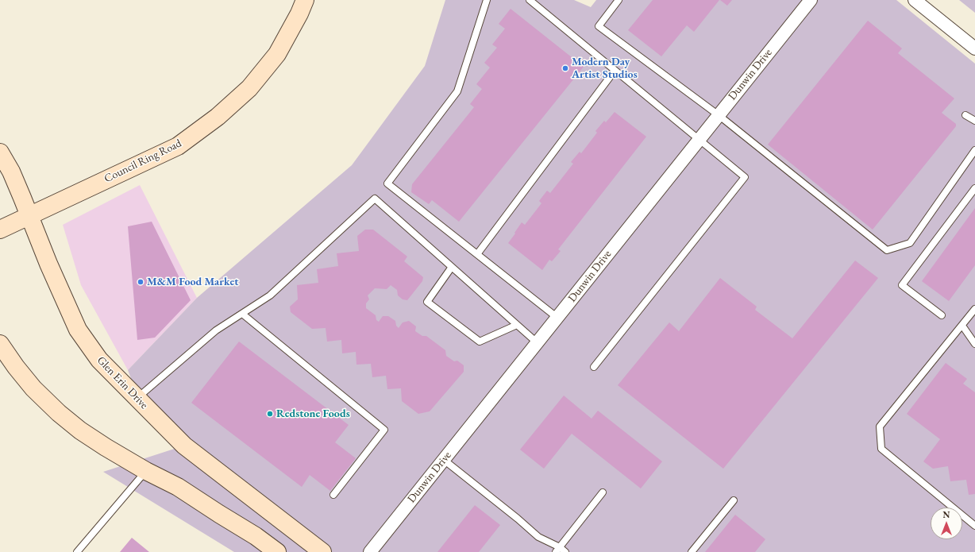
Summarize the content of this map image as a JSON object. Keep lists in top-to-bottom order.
{
  "streets": {
    "street": ["Dunwin Drive", "Council Ring Road", "Glen Erin Drive"]
  },
  "crossings": [
    ["Council Ring Road", "Glen Erin Drive"]
  ],
  "places": ["Modern Day Artist Studios", "M&M Food Market", "Redstone Foods"],
  "north": "top"
}
